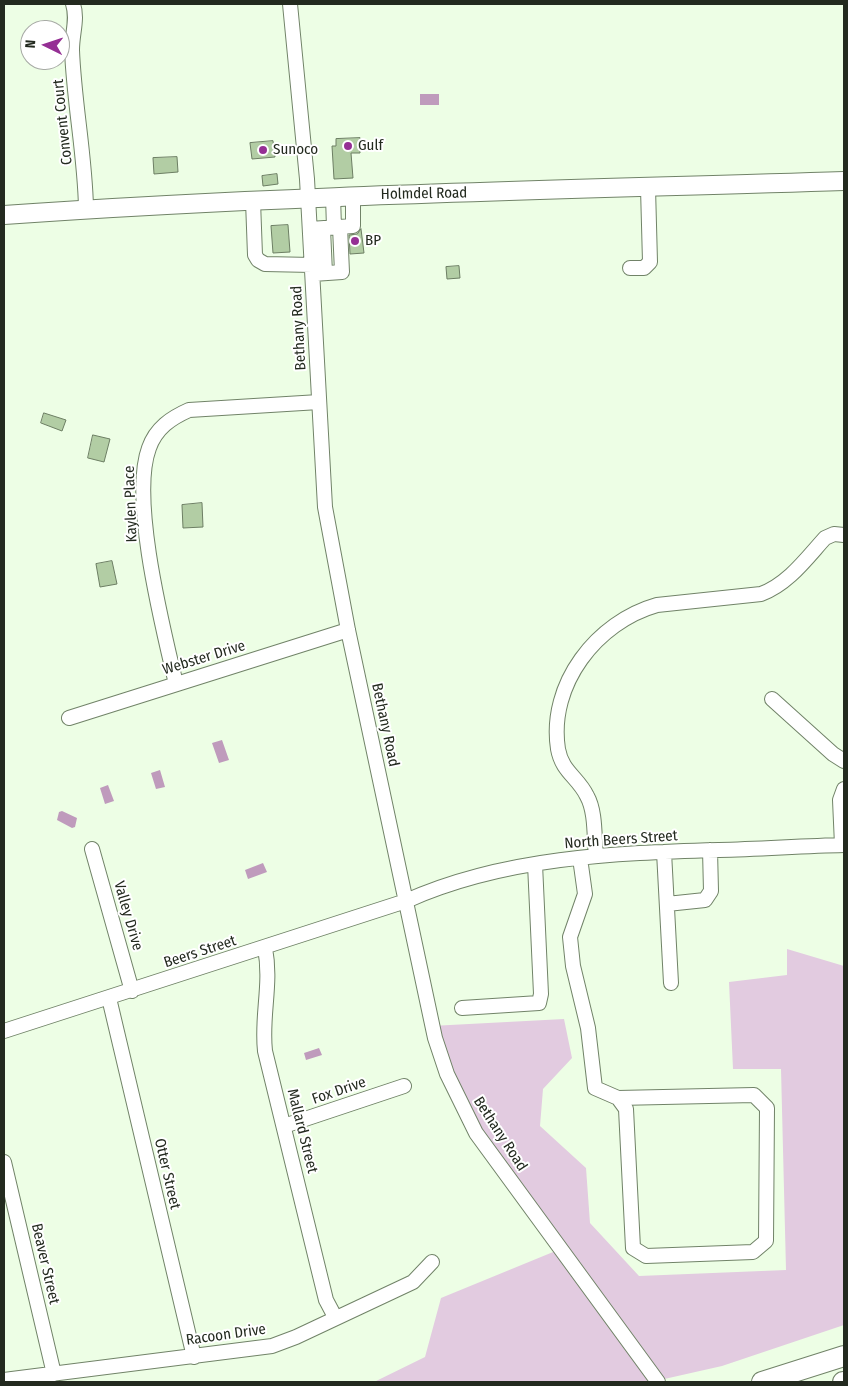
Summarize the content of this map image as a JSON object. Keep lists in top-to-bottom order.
{
  "streets": {
    "main road": ["Holmdel Road"],
    "street": [
      "Convent Court",
      "Bethany Road",
      "Kaylen Place",
      "Webster Drive",
      "North Beers Street",
      "Valley Drive",
      "Beers Street",
      "Fox Drive",
      "Mallard Street",
      "Otter Street",
      "Beaver Street",
      "Racoon Drive"
    ]
  },
  "crossings": [
    ["Convent Court", "Holmdel Road"],
    ["Holmdel Road", "Bethany Road"],
    ["Bethany Road", "Kaylen Place"],
    ["Bethany Road", "Webster Drive"],
    ["Bethany Road", "North Beers Street"],
    ["Bethany Road", "Beers Street"],
    ["Kaylen Place", "Webster Drive"],
    ["North Beers Street", "Beers Street"],
    ["Valley Drive", "Beers Street"],
    ["Beers Street", "Mallard Street"],
    ["Beers Street", "Otter Street"],
    ["Fox Drive", "Mallard Street"],
    ["Mallard Street", "Racoon Drive"],
    ["Otter Street", "Racoon Drive"],
    ["Beaver Street", "Racoon Drive"]
  ],
  "places": ["Gulf", "Sunoco", "BP"],
  "north": "left"
}
